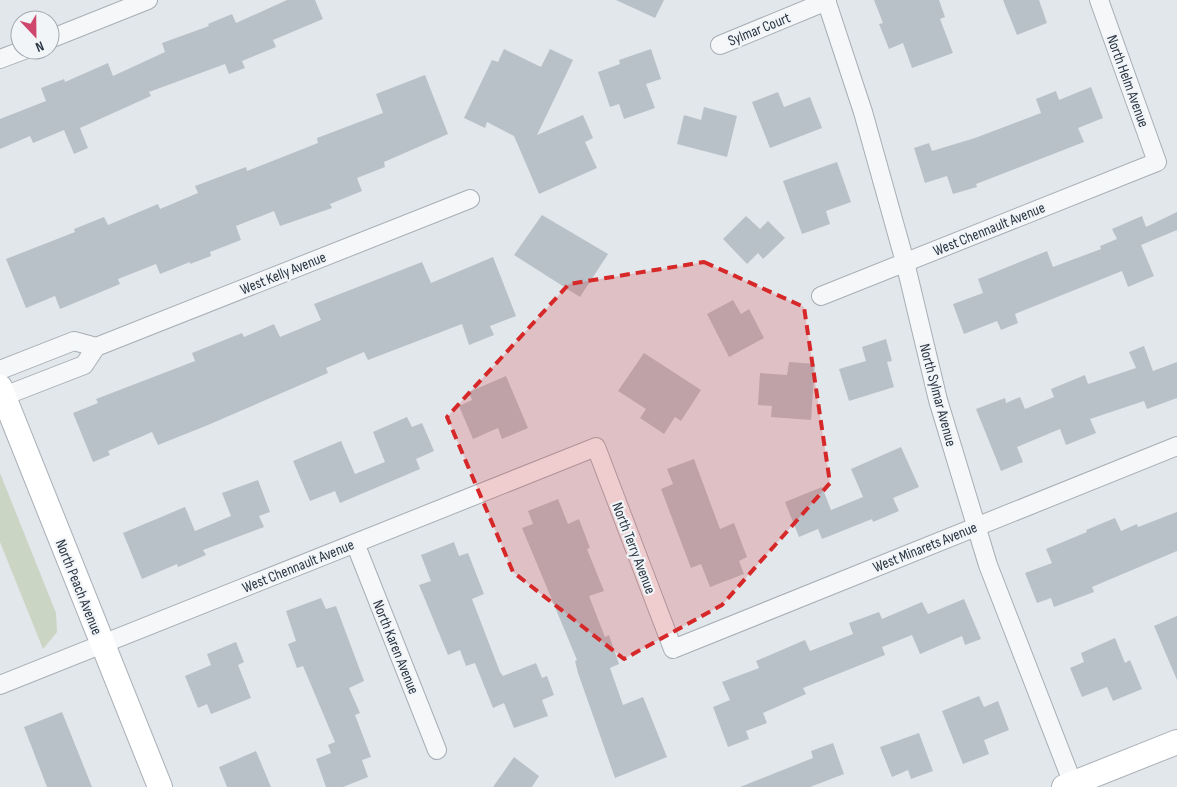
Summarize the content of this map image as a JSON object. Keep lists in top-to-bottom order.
{
  "streets": {
    "street": [
      "Sylmar Court",
      "North Helm Avenue",
      "West Chennault Avenue",
      "West Kelly Avenue",
      "North Sylmar Avenue",
      "West Minarets Avenue",
      "North Terry Avenue",
      "North Peach Avenue",
      "North Karen Avenue"
    ]
  },
  "crossings": [
    ["Sylmar Court", "North Sylmar Avenue"],
    ["North Helm Avenue", "West Chennault Avenue"],
    ["West Chennault Avenue", "North Sylmar Avenue"],
    ["West Chennault Avenue", "North Terry Avenue"],
    ["West Chennault Avenue", "North Peach Avenue"],
    ["West Chennault Avenue", "North Karen Avenue"],
    ["North Sylmar Avenue", "West Minarets Avenue"],
    ["West Minarets Avenue", "North Terry Avenue"]
  ],
  "north": "bottom"
}
